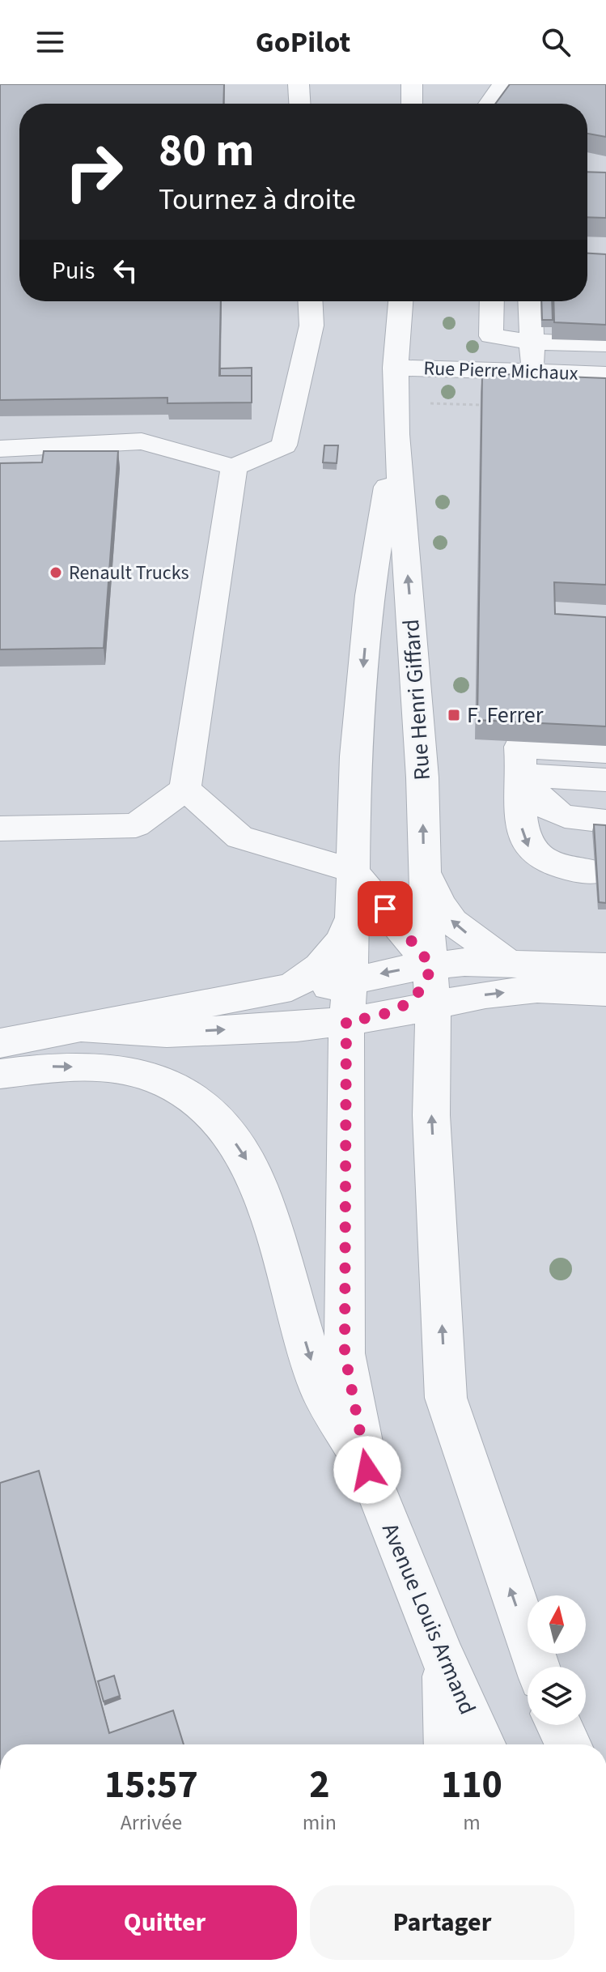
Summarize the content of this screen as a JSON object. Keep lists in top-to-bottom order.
{
  "streets": {
    "street": ["Rue Pierre Michaux", "Rue Henri Giffard", "Avenue Louis Armand"]
  },
  "crossings": [
    ["Rue Pierre Michaux", "Rue Henri Giffard"],
    ["Rue Henri Giffard", "Avenue Louis Armand"]
  ],
  "places": {
    "other": ["Renault Trucks"],
    "transit": ["F. Ferrer"]
  },
  "north": "top",
  "page": {
    "header": "GoPilot",
    "turn": ["80 m", "Tournez à droite"],
    "then": "Puis",
    "eta": [
      "15:57",
      "Arrivée",
      "2",
      "min",
      "110",
      "m"
    ],
    "buttons": ["Quitter", "Partager"]
  }
}
